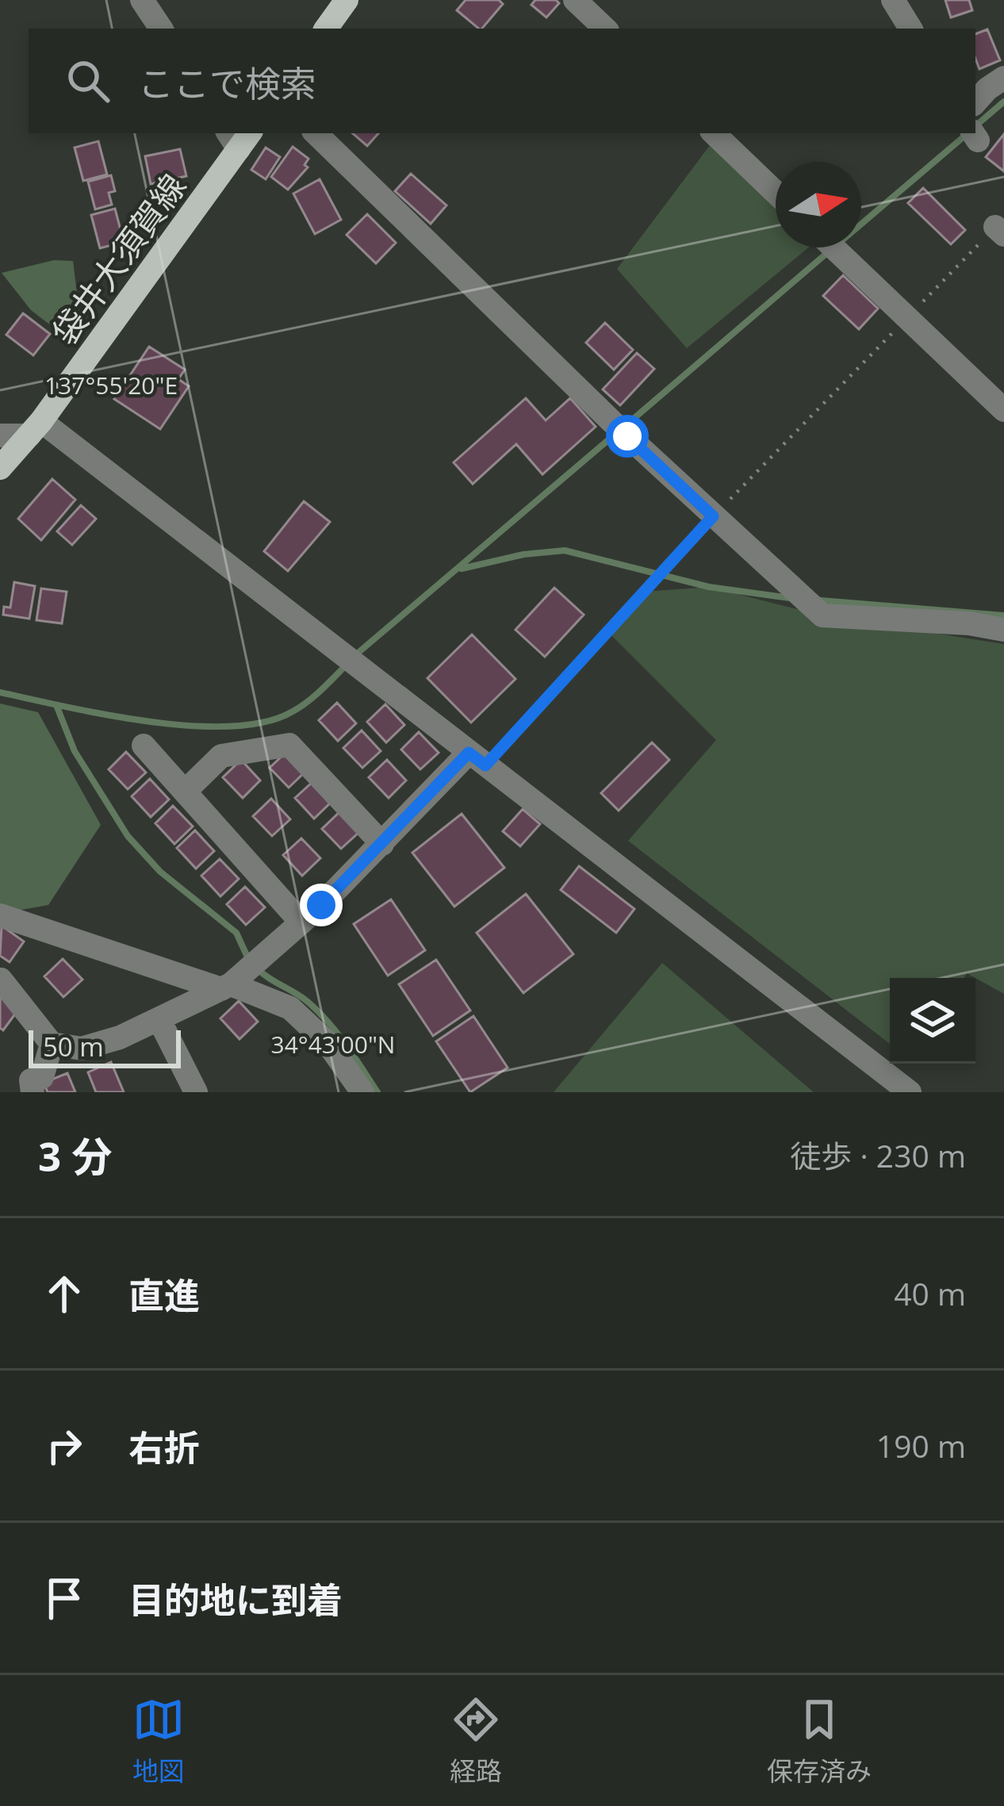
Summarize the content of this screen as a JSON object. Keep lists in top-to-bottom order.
{
  "streets": {
    "main road": ["袋井大須賀線"]
  },
  "scale_bar": "50 m",
  "north": "right",
  "page": {
    "search": "ここで検索",
    "scale": "50 m",
    "heading": ["3 分", "徒歩 · 230 m"],
    "list": [
      ["直進", "40 m"],
      ["右折", "190 m"],
      "目的地に到着"
    ],
    "nav": ["地図", "経路", "保存済み"]
  },
  "coordinates": ["137°55'20\"E", "34°43'00\"N"]
}
